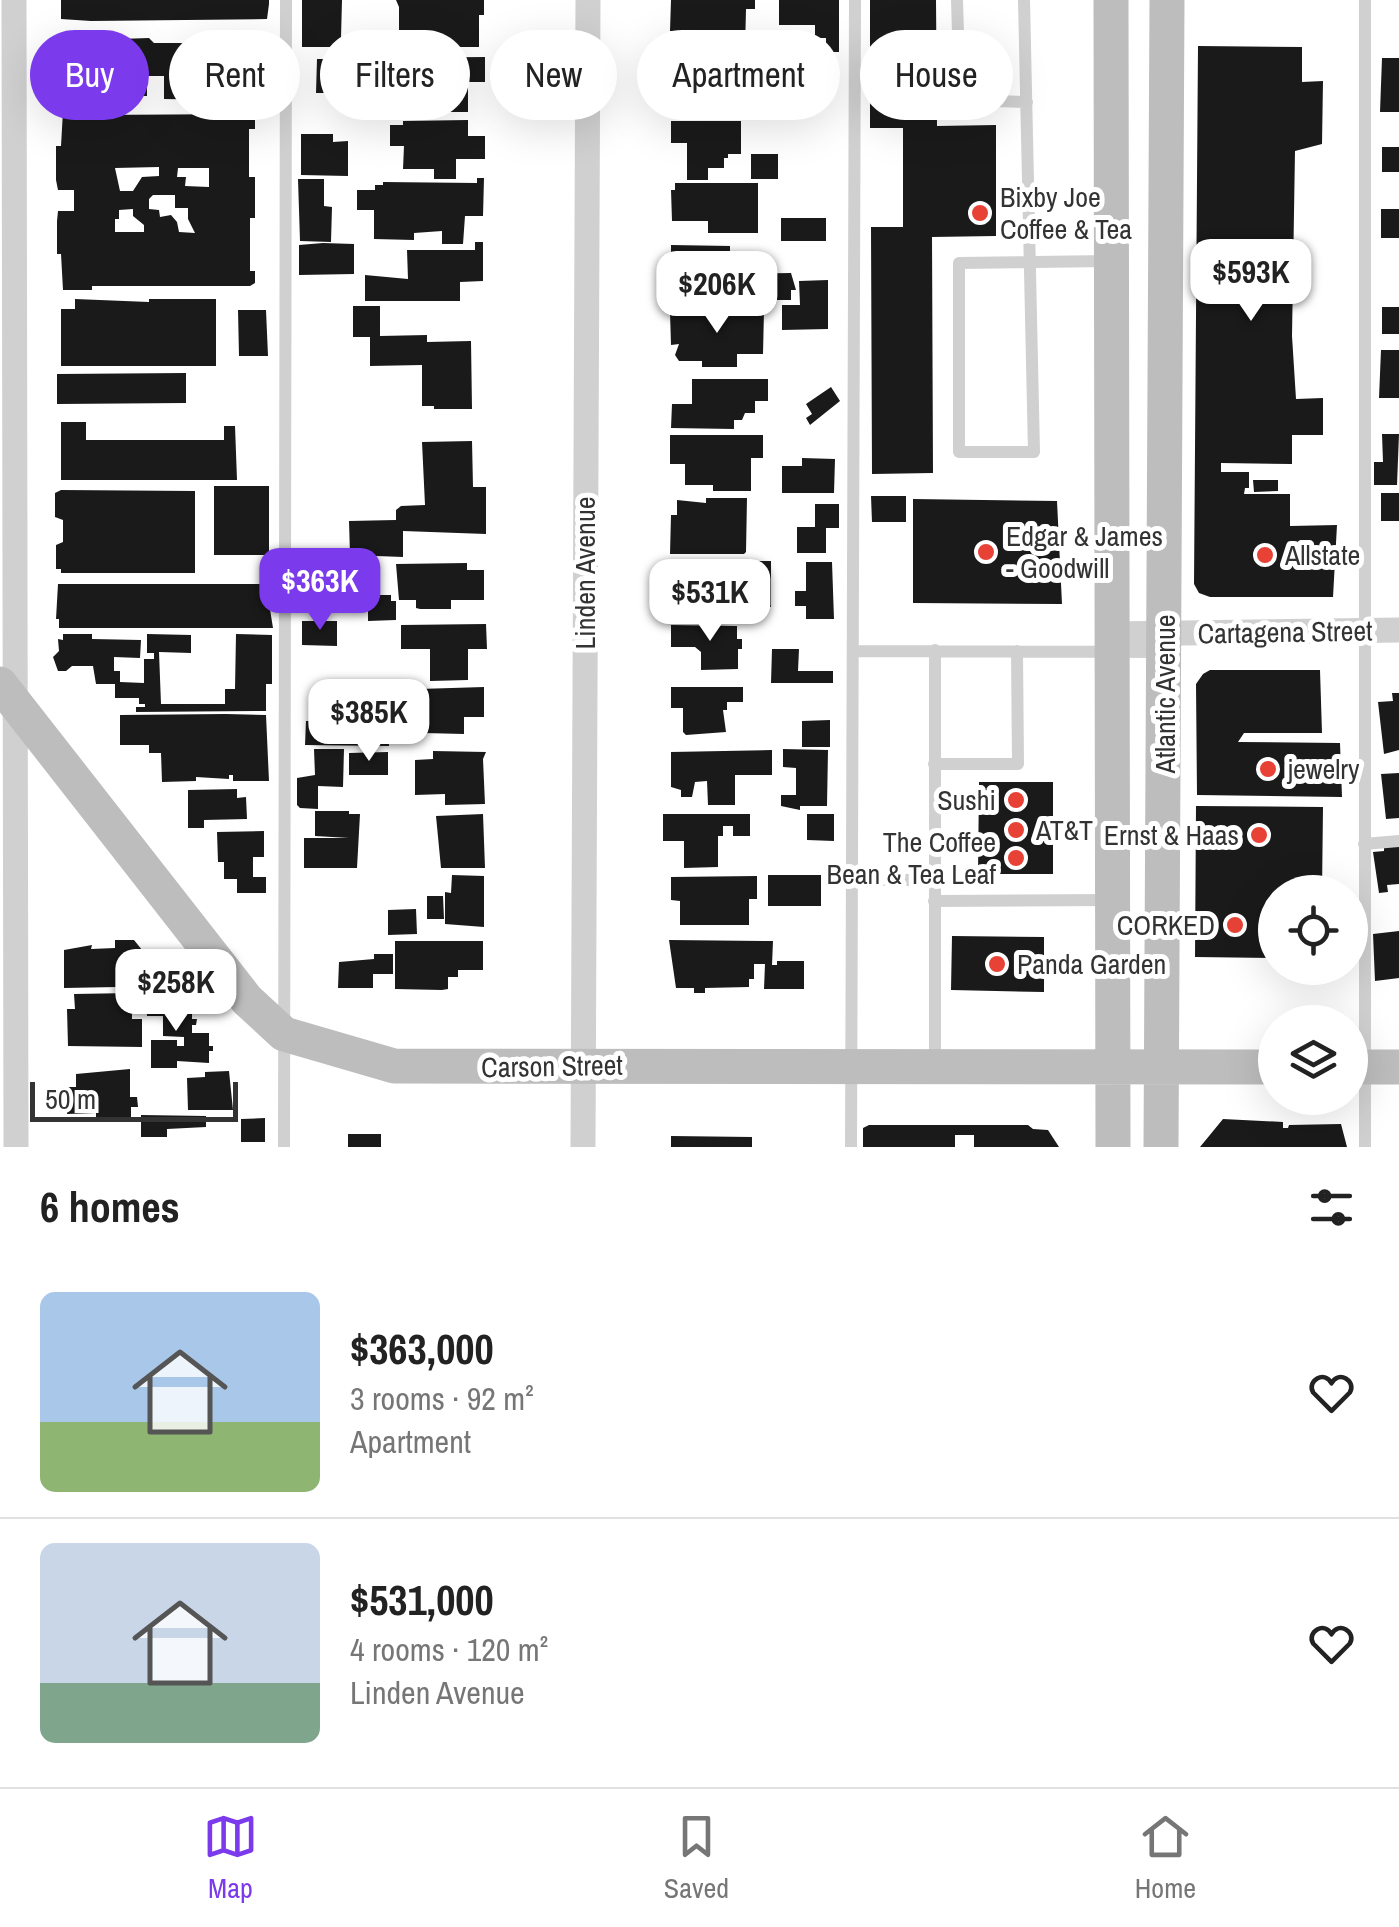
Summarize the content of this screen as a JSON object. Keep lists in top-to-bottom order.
{
  "streets": {
    "main road": ["Atlantic Avenue", "Carson Street"],
    "street": ["Linden Avenue", "Cartagena Street"]
  },
  "crossings": [
    ["Linden Avenue", "Carson Street"],
    ["Cartagena Street", "Atlantic Avenue"],
    ["Atlantic Avenue", "Carson Street"]
  ],
  "places": [
    "Bixby Joe Coffee & Tea",
    "Edgar & James - Goodwill",
    "Allstate",
    "jewelry",
    "Sushi",
    "AT&T",
    "Ernst & Haas",
    "The Coffee Bean & Tea Leaf",
    "CORKED",
    "Panda Garden"
  ],
  "scale_bar": "50 m",
  "page": {
    "chip": [
      "Buy",
      "Rent",
      "Filters",
      "New",
      "Apartment",
      "House"
    ],
    "price": [
      "$593K",
      "$206K",
      "$363K",
      "$531K",
      "$385K",
      "$258K"
    ],
    "scale": "50 m",
    "heading": "6 homes",
    "list": [
      {
        "name": "$363,000",
        "note": "3 rooms · 92 m² · Apartment"
      },
      {
        "name": "$531,000",
        "note": "4 rooms · 120 m² · Linden Avenue"
      }
    ],
    "tabs": ["Map", "Saved", "Home"]
  }
}
